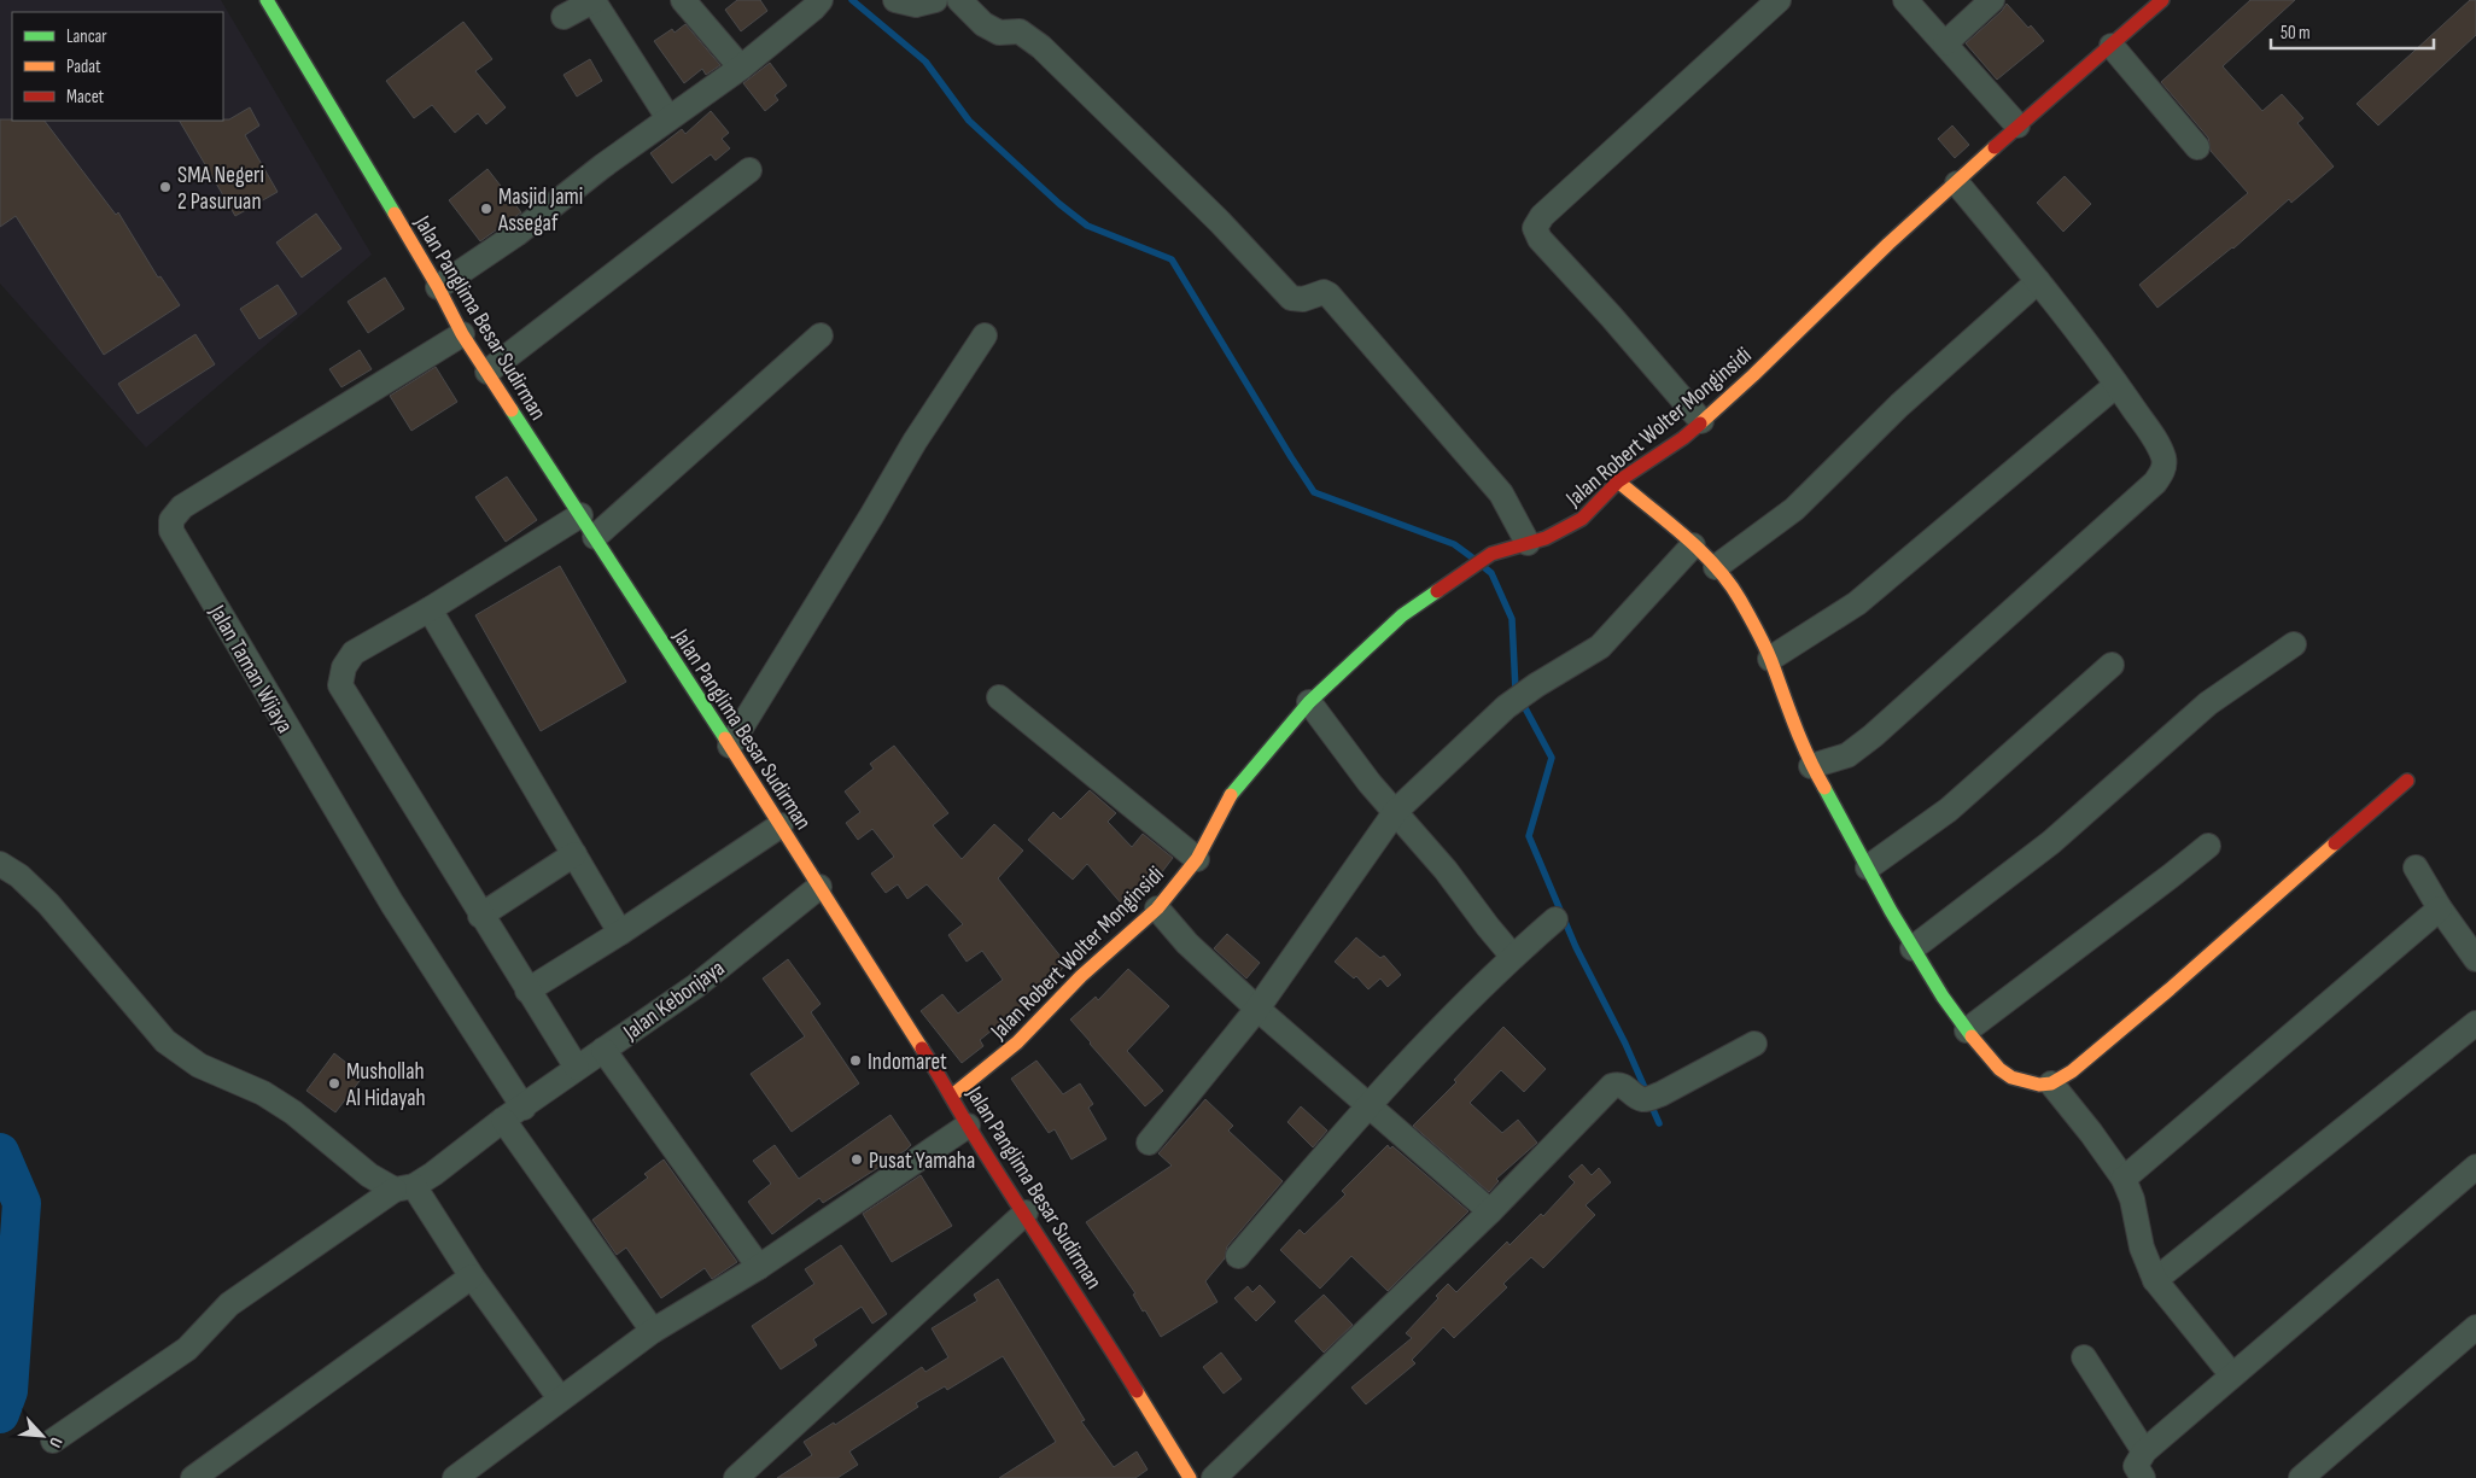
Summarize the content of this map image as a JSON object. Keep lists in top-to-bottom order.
{
  "streets": {
    "main road": ["Jalan Panglima Besar Sudirman", "Jalan Robert Wolter Monginsidi"],
    "street": ["Jalan Taman Wijaya", "Jalan Kebonjaya"]
  },
  "crossings": [
    ["Jalan Panglima Besar Sudirman", "Jalan Robert Wolter Monginsidi"],
    ["Jalan Panglima Besar Sudirman", "Jalan Taman Wijaya"],
    ["Jalan Panglima Besar Sudirman", "Jalan Kebonjaya"],
    ["Jalan Taman Wijaya", "Jalan Kebonjaya"]
  ],
  "places": [
    "SMA Negeri 2 Pasuruan",
    "Masjid Jami Assegaf",
    "Indomaret",
    "Mushollah Al Hidayah",
    "Pusat Yamaha"
  ],
  "legend": ["Lancar", "Padat", "Macet"],
  "scale_bar": "50 m",
  "north": "bottom right"
}
